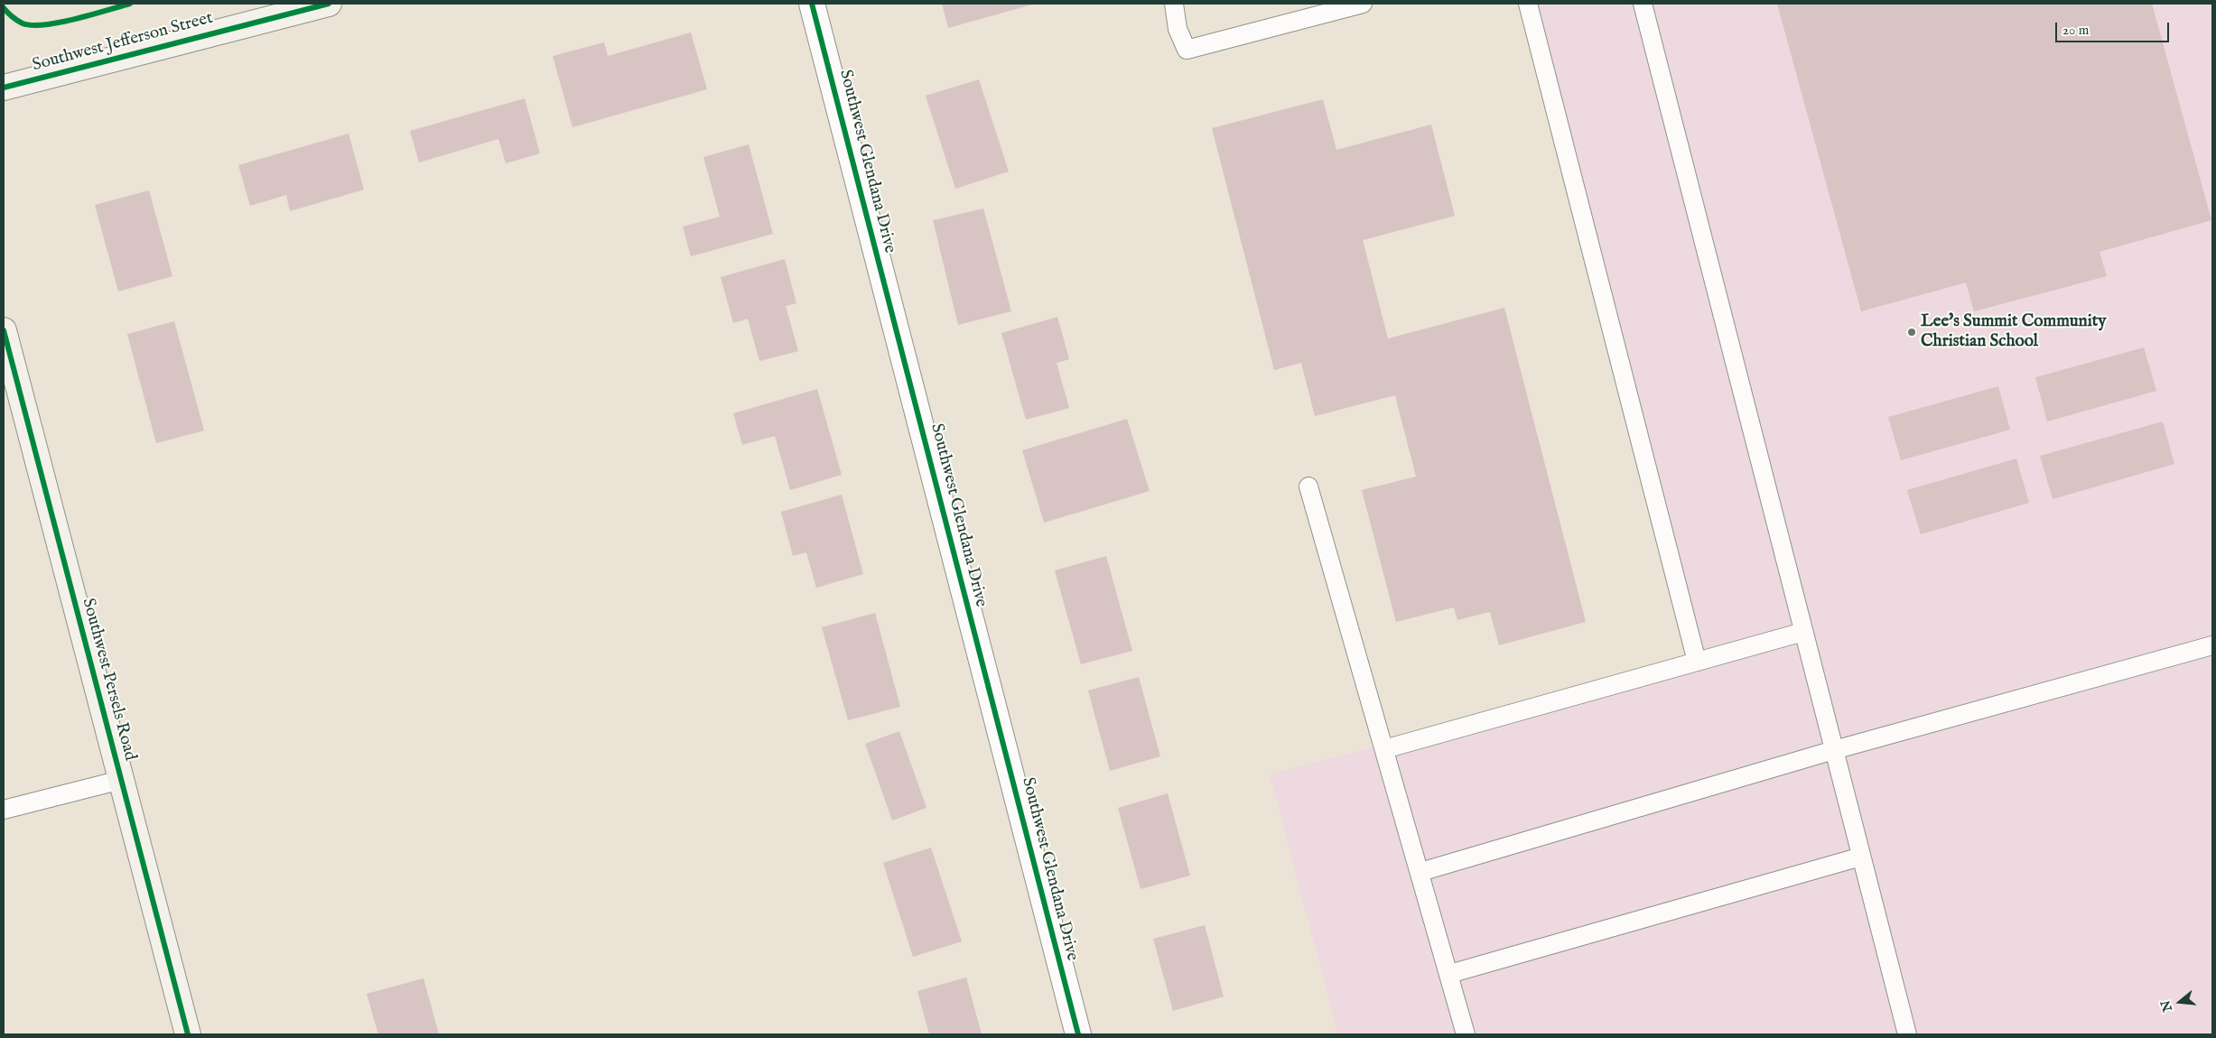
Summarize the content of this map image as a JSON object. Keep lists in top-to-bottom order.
{
  "streets": {
    "street": ["Southwest Jefferson Street", "Southwest Glendana Drive", "Southwest Persels Road"]
  },
  "places": ["Lee's Summit Community Christian School"],
  "scale_bar": "20 m",
  "north": "left"
}
